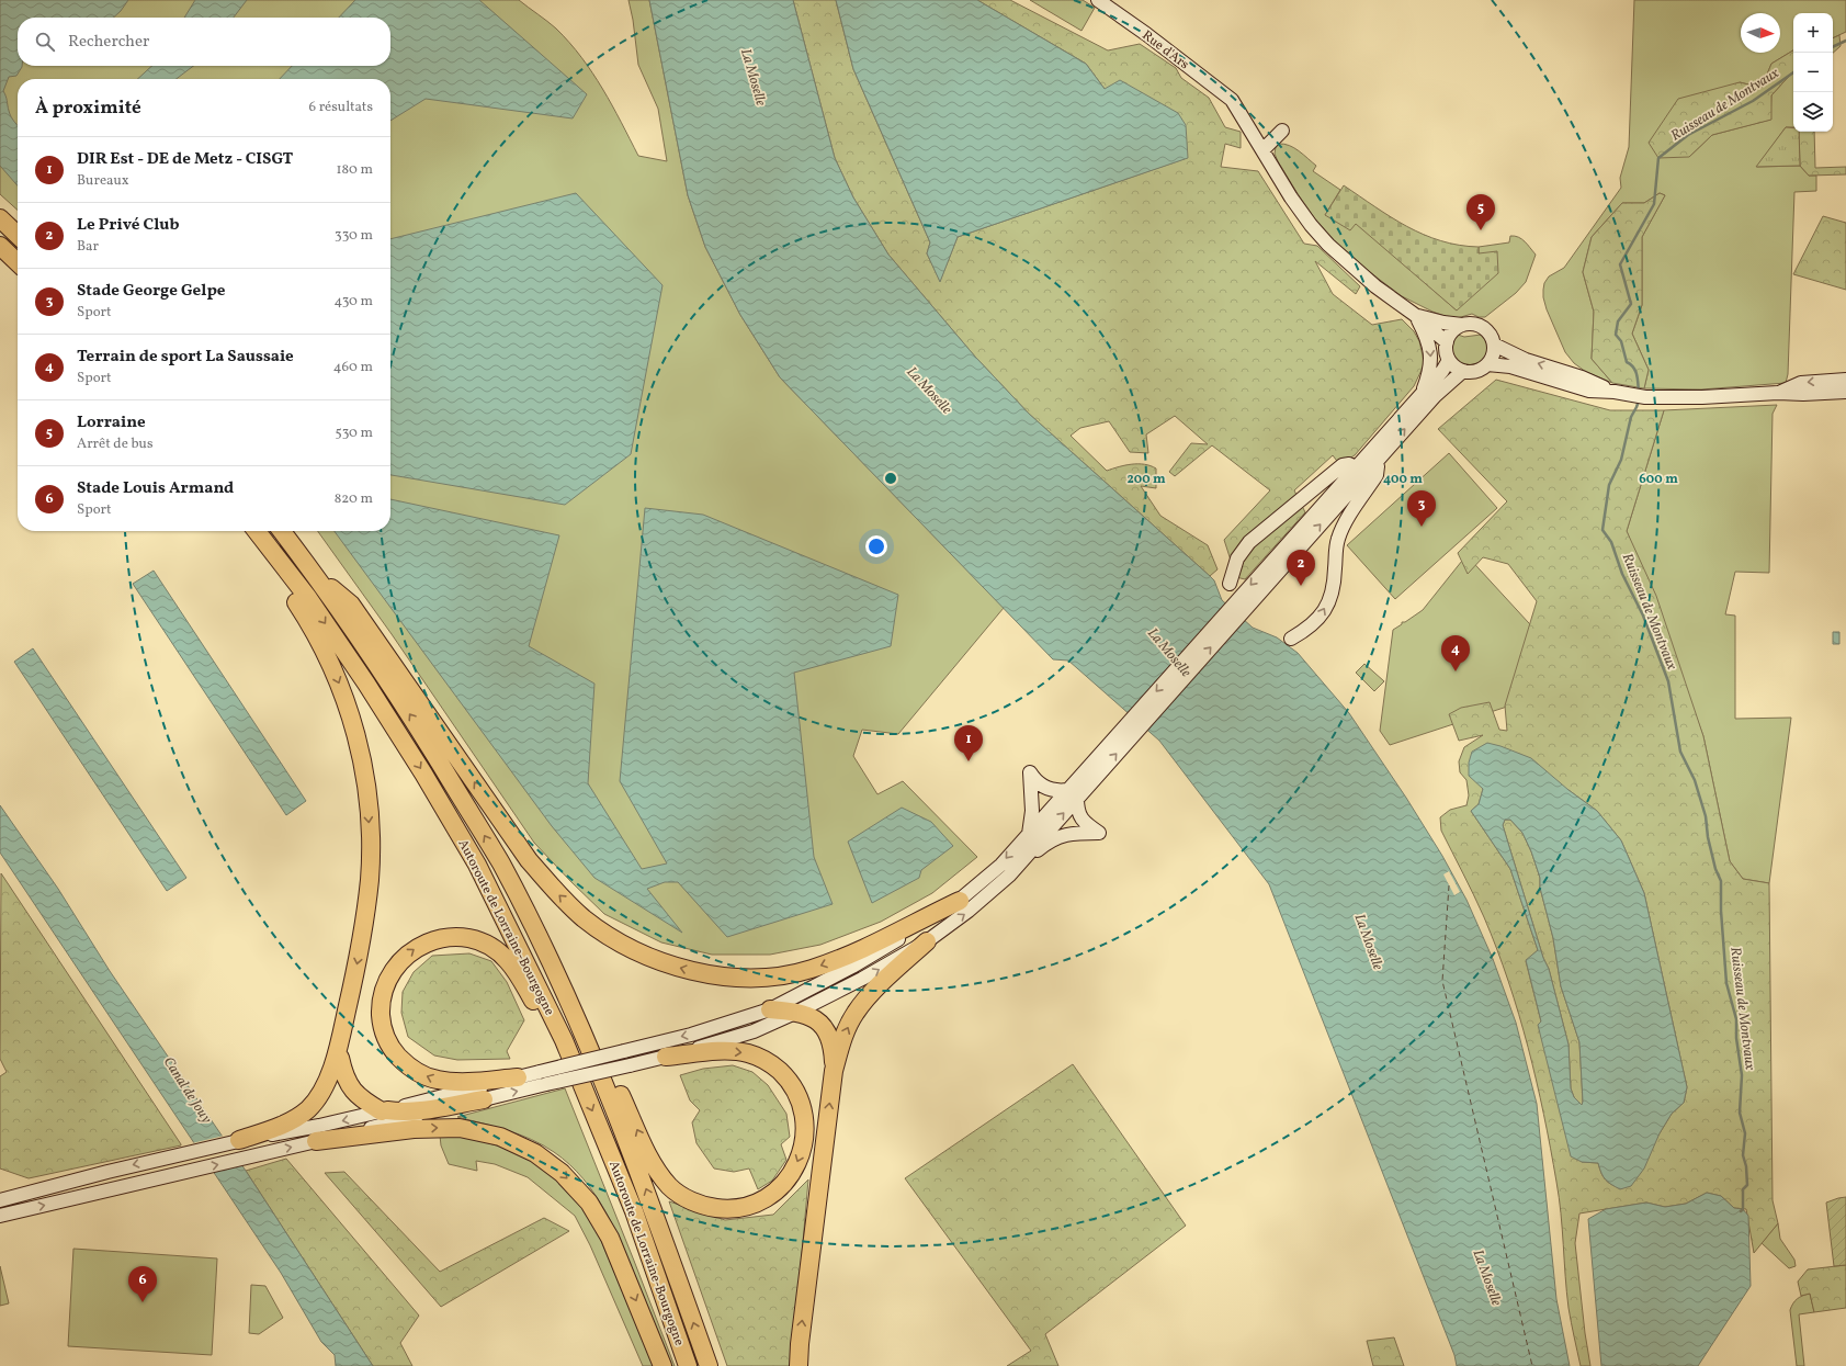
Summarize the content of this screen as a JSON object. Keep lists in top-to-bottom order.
{
  "streets": {
    "highway": ["Autoroute de Lorraine-Bourgogne"],
    "main road": ["Rue d'Ars"]
  },
  "water": ["La Moselle", "Ruisseau de Montvaux", "Canal de Jouy"],
  "north": "right",
  "page": {
    "map_buttons": ["+", "−"],
    "search": "Rechercher",
    "heading": ["À proximité", "6 résultats"],
    "list": [
      {
        "mark": "1",
        "name": "DIR Est - DE de Metz - CISGT",
        "note": "Bureaux",
        "value": "180 m"
      },
      {
        "mark": "2",
        "name": "Le Privé Club",
        "note": "Bar",
        "value": "330 m"
      },
      {
        "mark": "3",
        "name": "Stade George Gelpe",
        "note": "Sport",
        "value": "430 m"
      },
      {
        "mark": "4",
        "name": "Terrain de sport La Saussaie",
        "note": "Sport",
        "value": "460 m"
      },
      {
        "mark": "5",
        "name": "Lorraine",
        "note": "Arrêt de bus",
        "value": "530 m"
      },
      {
        "mark": "6",
        "name": "Stade Louis Armand",
        "note": "Sport",
        "value": "820 m"
      }
    ],
    "pins": [
      "5",
      "3",
      "2",
      "4",
      "1",
      "6"
    ]
  },
  "rings": ["200 m", "400 m", "600 m"]
}
